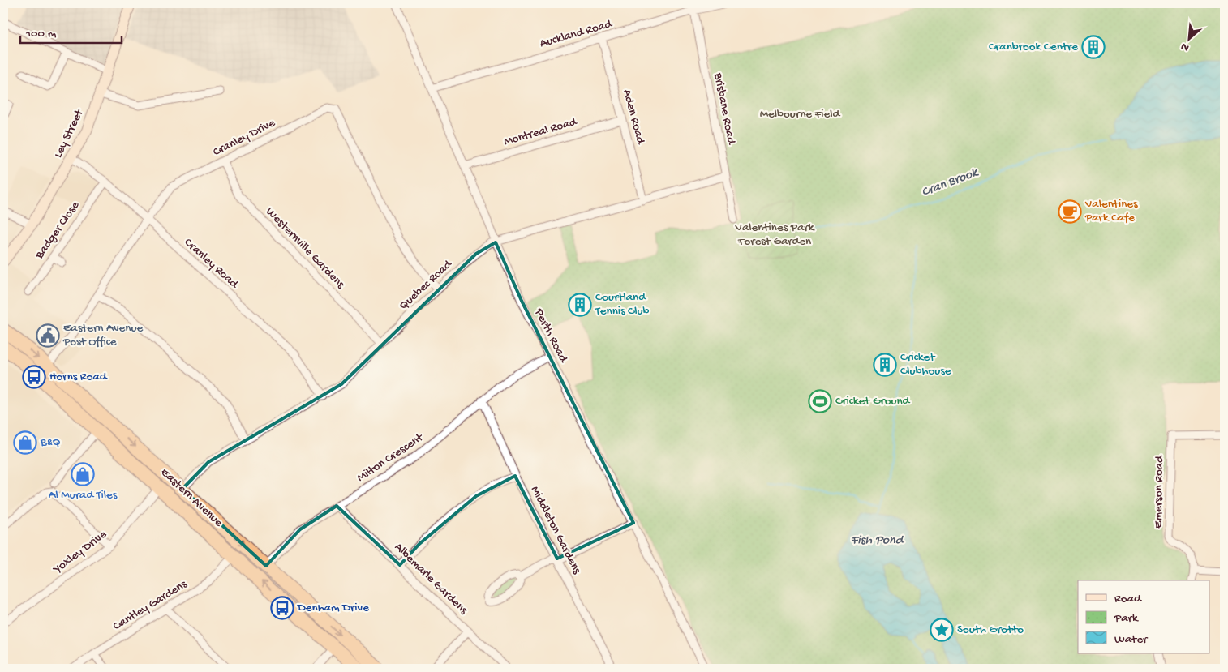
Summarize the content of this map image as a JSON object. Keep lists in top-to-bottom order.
{
  "streets": {
    "highway": ["Eastern Avenue"],
    "street": [
      "Auckland Road",
      "Brisbane Road",
      "Aden Road",
      "Montreal Road",
      "Ley Street",
      "Cranley Drive",
      "Badger Close",
      "Westernville Gardens",
      "Cranley Road",
      "Quebec Road",
      "Perth Road",
      "Milton Crescent",
      "Emerson Road",
      "Middleton Gardens",
      "Yoxley Drive",
      "Albemarle Gardens",
      "Cantley Gardens"
    ]
  },
  "crossings": [
    ["Auckland Road", "Brisbane Road"],
    ["Auckland Road", "Aden Road"],
    ["Auckland Road", "Perth Road"],
    ["Brisbane Road", "Quebec Road"],
    ["Aden Road", "Montreal Road"],
    ["Aden Road", "Quebec Road"],
    ["Montreal Road", "Perth Road"],
    ["Ley Street", "Cranley Road"],
    ["Cranley Drive", "Westernville Gardens"],
    ["Cranley Drive", "Cranley Road"],
    ["Cranley Drive", "Quebec Road"],
    ["Cranley Drive", "Eastern Avenue"],
    ["Badger Close", "Cranley Road"],
    ["Westernville Gardens", "Quebec Road"],
    ["Cranley Road", "Quebec Road"],
    ["Quebec Road", "Perth Road"],
    ["Quebec Road", "Eastern Avenue"],
    ["Perth Road", "Milton Crescent"],
    ["Milton Crescent", "Eastern Avenue"],
    ["Milton Crescent", "Middleton Gardens"],
    ["Milton Crescent", "Albemarle Gardens"],
    ["Eastern Avenue", "Yoxley Drive"],
    ["Eastern Avenue", "Cantley Gardens"]
  ],
  "water": ["Cran Brook", "Fish Pond"],
  "parks": ["Melbourne Field", "Valentines Park Forest Garden"],
  "places": {
    "building": ["Cranbrook Centre", "Courtland Tennis Club", "Cricket Clubhouse"],
    "cafe": ["Valentines Park Cafe"],
    "public building": ["Eastern Avenue Post Office"],
    "bus stop": ["Horns Road", "Denham Drive"],
    "sports": ["Cricket Ground"],
    "shop": ["B&Q", "Al Murad Tiles"],
    "place": ["South Grotto"]
  },
  "legend": ["Road", "Park", "Water"],
  "scale_bar": "100 m",
  "north": "bottom left"
}
